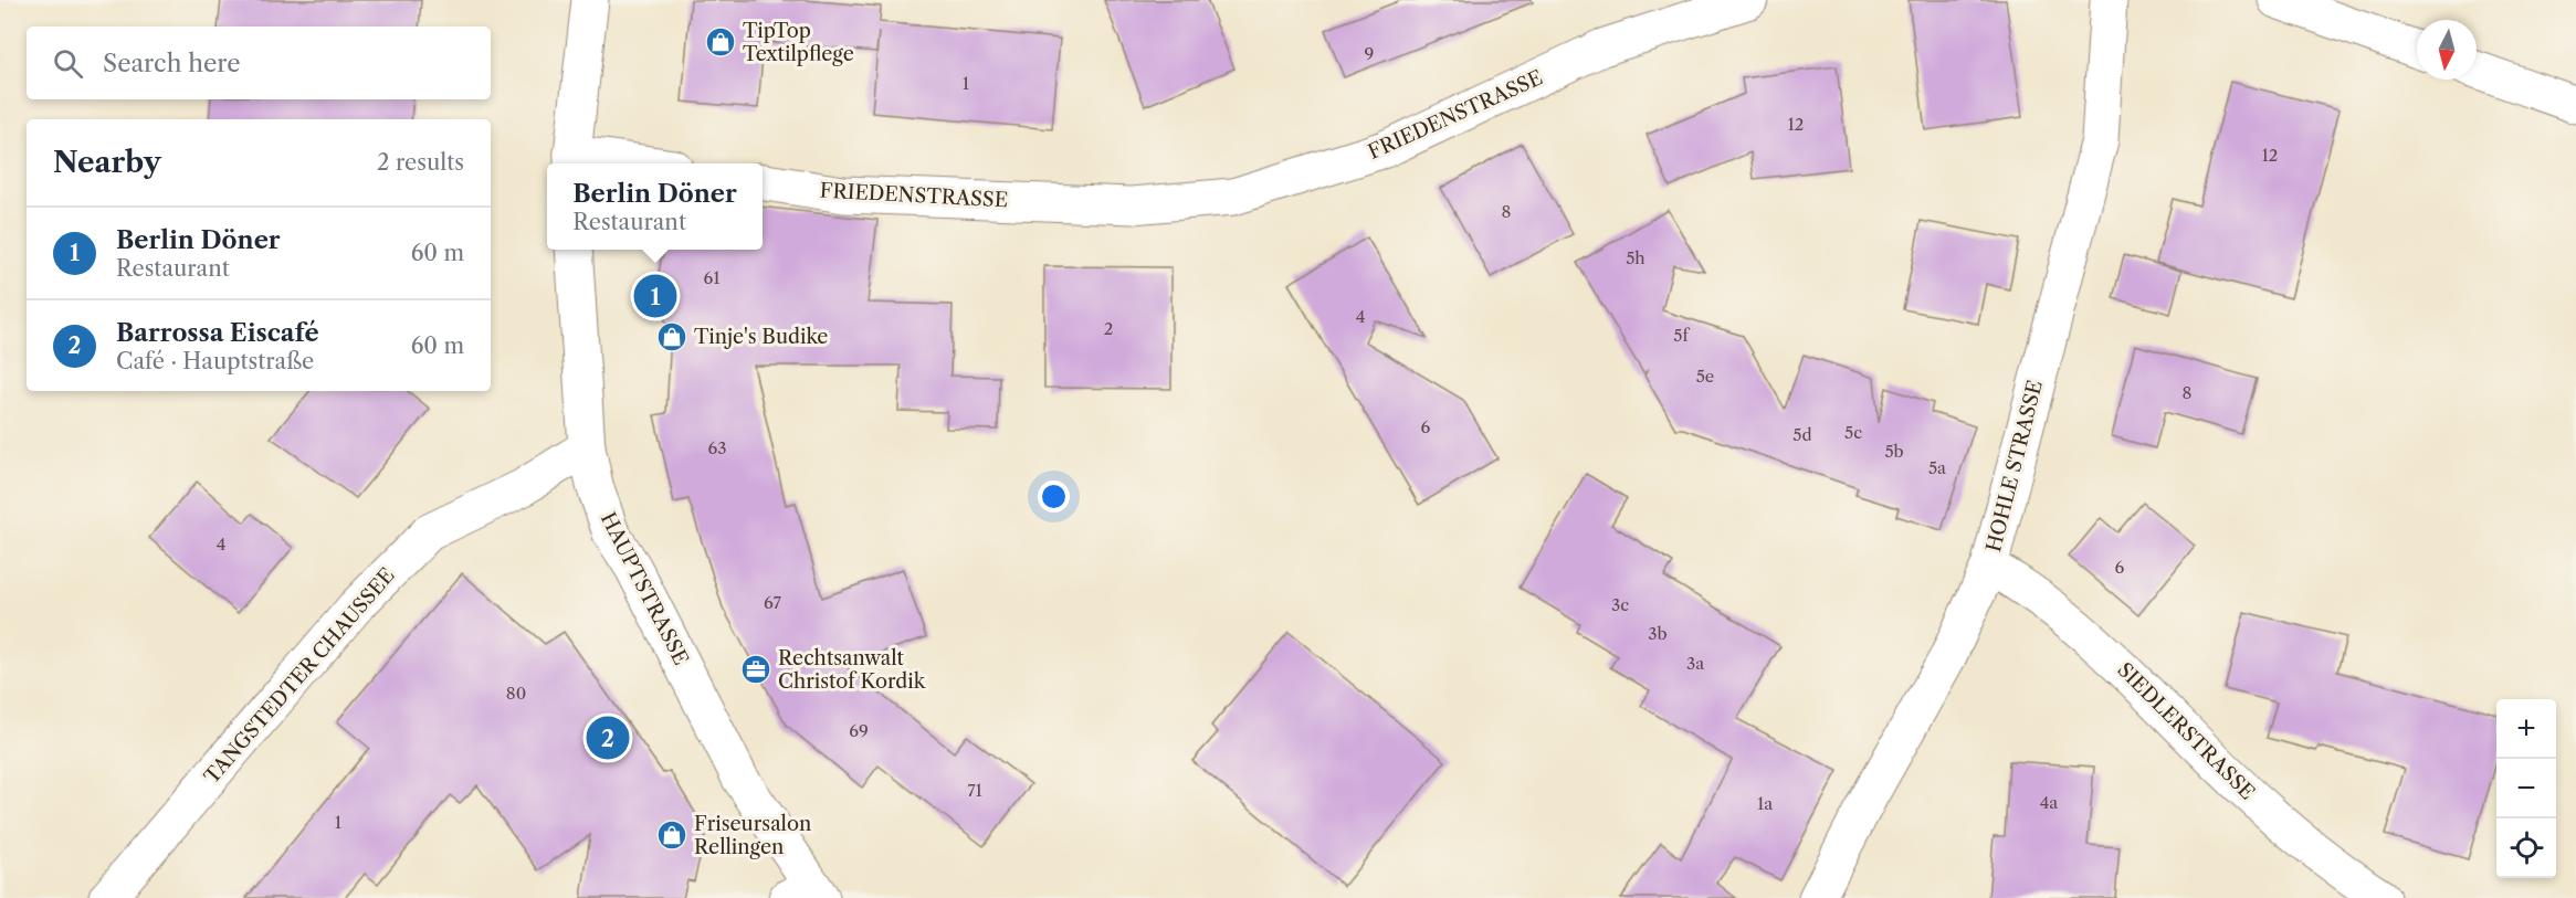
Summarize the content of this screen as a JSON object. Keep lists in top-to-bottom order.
{
  "streets": {
    "street": [
      "FRIEDENSTRASSE",
      "HOHLE STRASSE",
      "HAUPTSTRASSE",
      "TANGSTEDTER CHAUSSEE",
      "SIEDLERSTRASSE"
    ]
  },
  "crossings": [
    ["HOHLE STRASSE", "SIEDLERSTRASSE"],
    ["HAUPTSTRASSE", "TANGSTEDTER CHAUSSEE"]
  ],
  "places": {
    "shop": ["TipTop Textilpflege", "Tinje's Budike", "Friseursalon Rellingen"],
    "office": ["Rechtsanwalt Christof Kordik"]
  },
  "house_numbers": [
    "9",
    "1",
    "12",
    "12",
    "8",
    "5h",
    "61",
    "4",
    "2",
    "5f",
    "5e",
    "8",
    "6",
    "5c",
    "5d",
    "63",
    "5b",
    "5a",
    "4",
    "6",
    "67",
    "3c",
    "3b",
    "3a",
    "80",
    "69",
    "71",
    "4a",
    "1a",
    "1"
  ],
  "north": "bottom",
  "page": {
    "search": "Search here",
    "heading": ["Nearby", "2 results"],
    "popup": ["Berlin Döner", "Restaurant"],
    "list": [
      {
        "mark": "1",
        "name": "Berlin Döner",
        "note": "Restaurant",
        "value": "60 m"
      },
      {
        "mark": "2",
        "name": "Barrossa Eiscafé",
        "note": "Café · Hauptstraße",
        "value": "60 m"
      }
    ],
    "pins": ["1", "2"],
    "map_buttons": ["+", "−"]
  }
}
